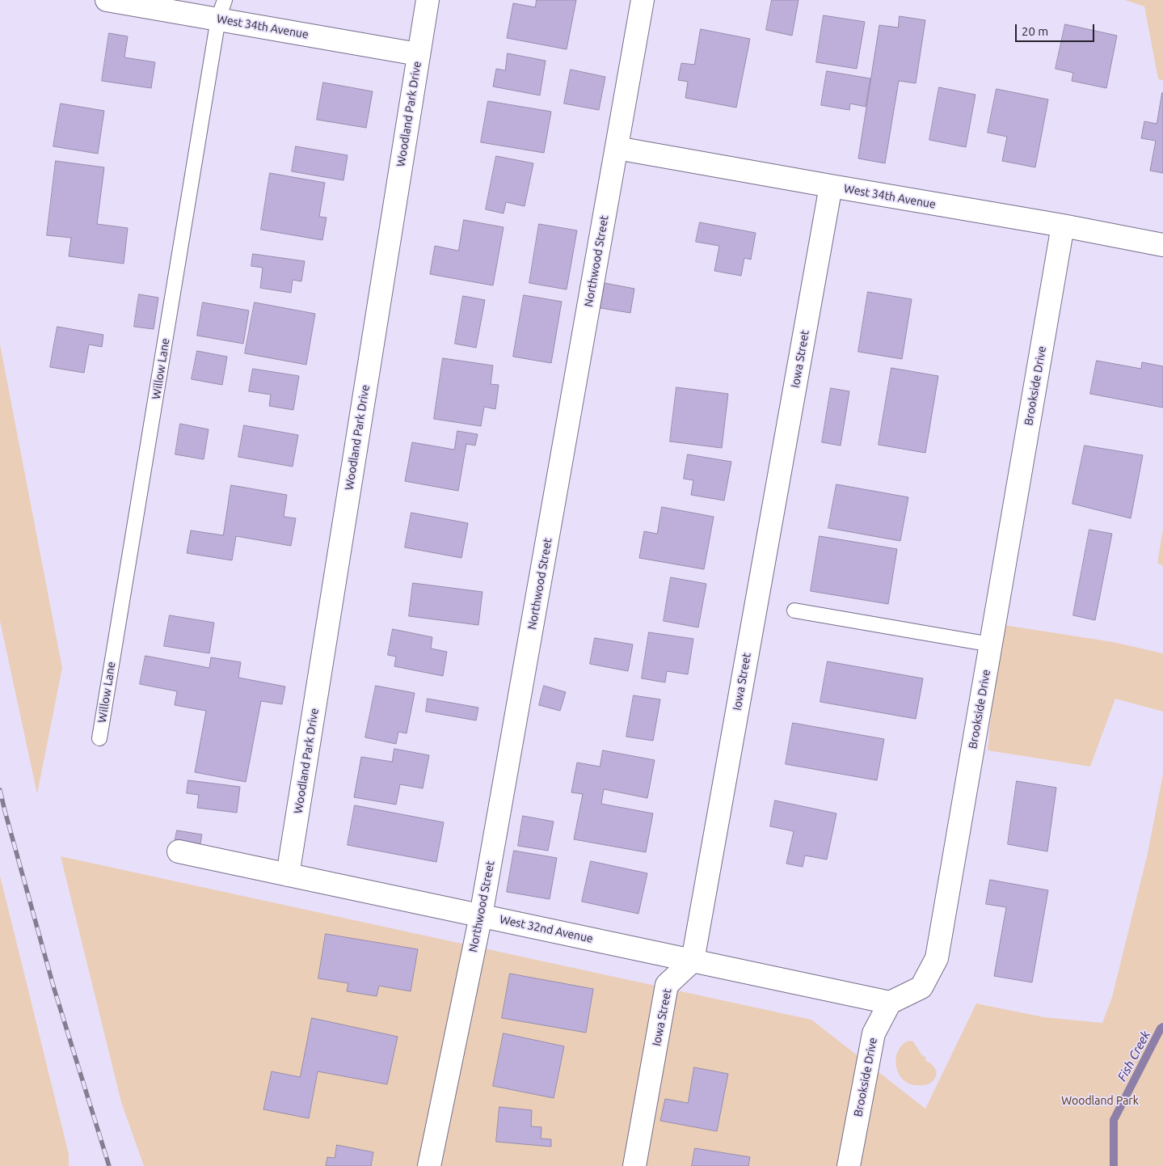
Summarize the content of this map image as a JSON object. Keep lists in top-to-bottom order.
{
  "streets": {
    "street": [
      "West 34th Avenue",
      "Woodland Park Drive",
      "Northwood Street",
      "Iowa Street",
      "Brookside Drive",
      "West 32nd Avenue"
    ],
    "lane": ["Willow Lane"]
  },
  "crossings": [
    ["West 34th Avenue", "Woodland Park Drive"],
    ["West 34th Avenue", "Northwood Street"],
    ["West 34th Avenue", "Iowa Street"],
    ["West 34th Avenue", "Willow Lane"],
    ["West 34th Avenue", "Brookside Drive"],
    ["Woodland Park Drive", "West 32nd Avenue"],
    ["Northwood Street", "West 32nd Avenue"],
    ["Iowa Street", "West 32nd Avenue"],
    ["Brookside Drive", "West 32nd Avenue"]
  ],
  "water": ["Fish Creek"],
  "parks": ["Woodland Park"],
  "scale_bar": "20 m"
}
